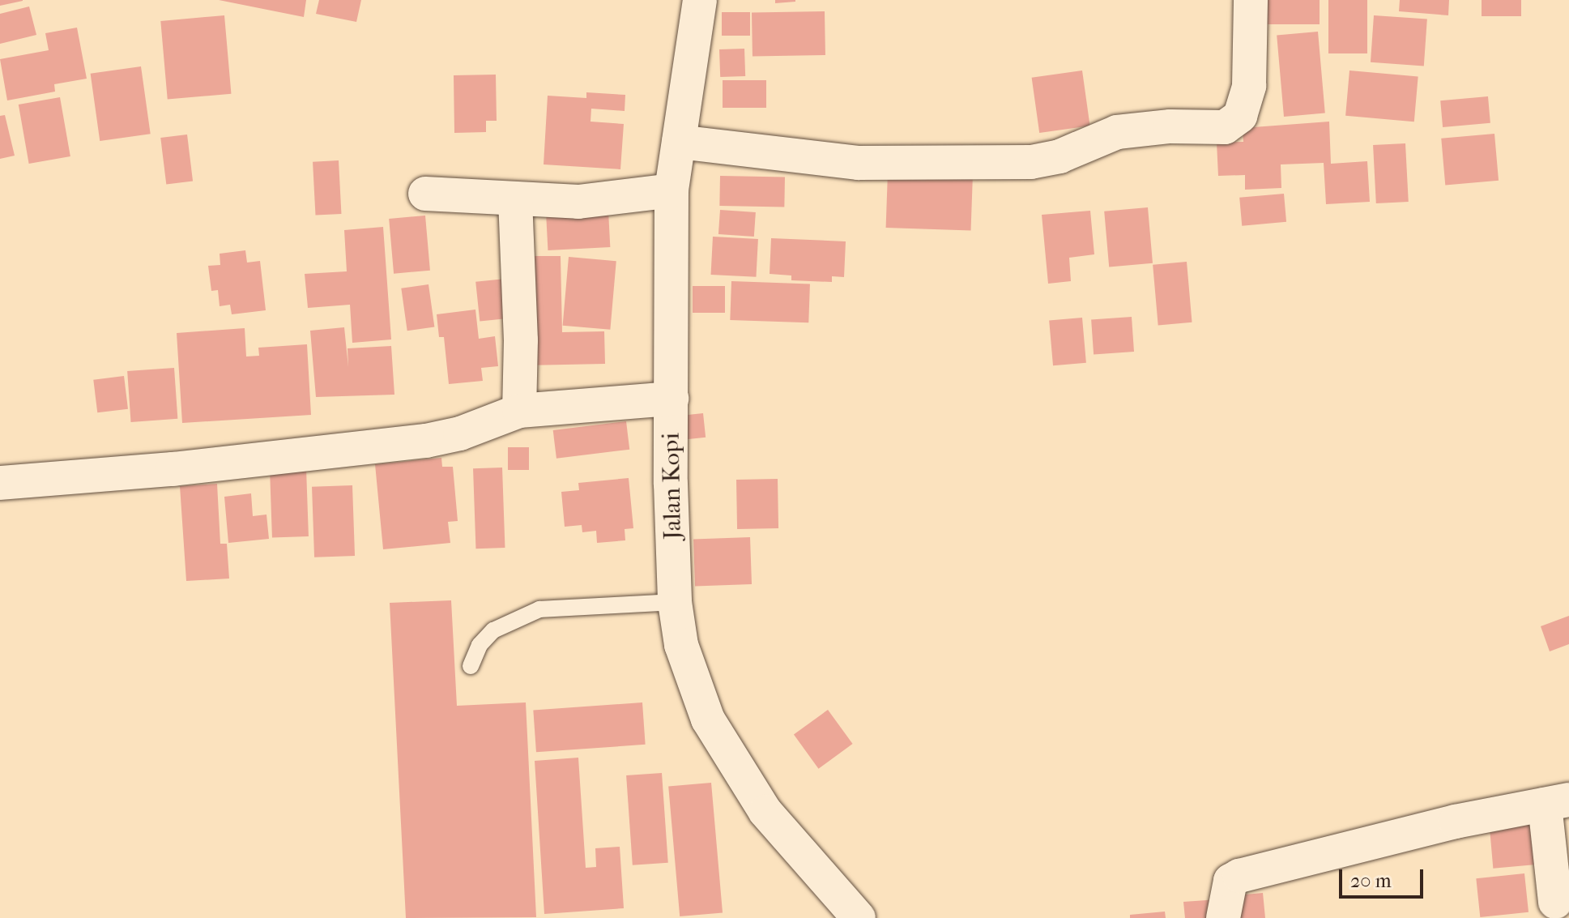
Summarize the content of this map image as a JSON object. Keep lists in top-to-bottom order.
{
  "streets": {
    "street": ["Jalan Kopi"]
  },
  "scale_bar": "20 m"
}
